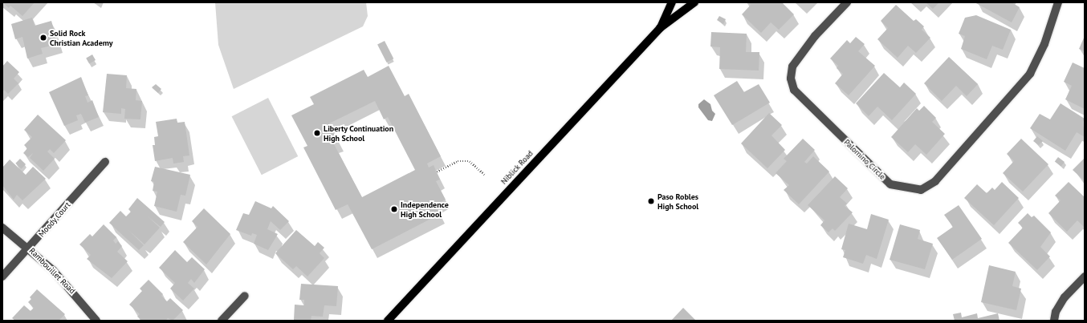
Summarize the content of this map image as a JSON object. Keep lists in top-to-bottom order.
{
  "streets": {
    "main road": ["Niblick Road"],
    "street": ["Palomino Circle", "Moody Court", "Rambouillet Road"]
  },
  "crossings": [
    ["Moody Court", "Rambouillet Road"]
  ],
  "places": [
    "Solid Rock Christian Academy",
    "Liberty Continuation High School",
    "Paso Robles High School",
    "Independence High School"
  ]
}
